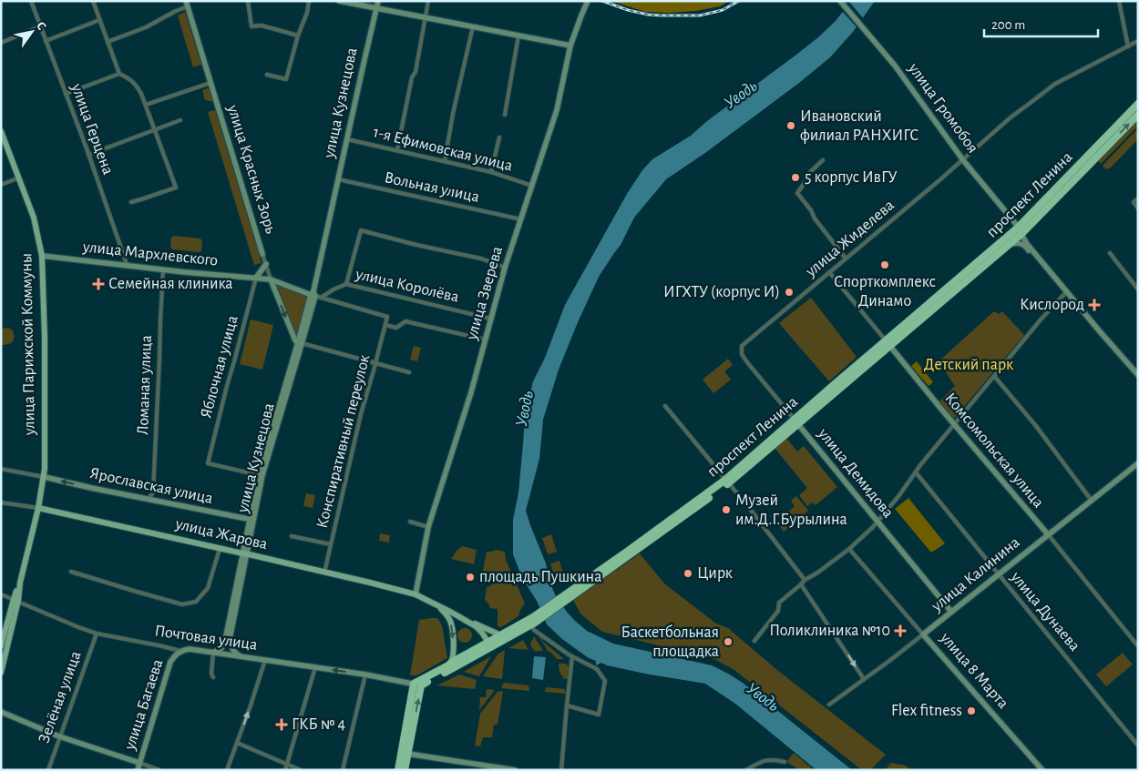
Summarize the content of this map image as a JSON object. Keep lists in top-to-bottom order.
{
  "streets": {
    "highway": ["проспект Ленина"],
    "main road": [
      "улица Кузнецова",
      "улица Громобоя",
      "улица Красных Зорь",
      "улица Мархлевского",
      "улица Зверева",
      "улица Парижской Коммуны",
      "Комсомольская улица",
      "улица Демидова",
      "Ярославская улица",
      "улица Жарова",
      "улица Калинина",
      "Почтовая улица",
      "улица 8 Марта",
      "улица Багаева"
    ],
    "street": [
      "улица Герцена",
      "1-я Ефимовская улица",
      "Вольная улица",
      "улица Жиделева",
      "улица Королёва",
      "Яблочная улица",
      "Ломаная улица",
      "Конспиративный переулок",
      "улица Дунаева",
      "Зелёная улица"
    ]
  },
  "crossings": [
    ["улица Кузнецова", "1-я Ефимовская улица"],
    ["улица Кузнецова", "улица Красных Зорь"],
    ["улица Кузнецова", "Вольная улица"],
    ["улица Кузнецова", "улица Мархлевского"],
    ["улица Кузнецова", "улица Королёва"],
    ["улица Кузнецова", "Яблочная улица"],
    ["улица Кузнецова", "Ярославская улица"],
    ["улица Кузнецова", "улица Жарова"],
    ["улица Кузнецова", "Почтовая улица"],
    ["улица Громобоя", "проспект Ленина"],
    ["улица Громобоя", "улица Жиделева"],
    ["улица Герцена", "улица Мархлевского"],
    ["1-я Ефимовская улица", "улица Зверева"],
    ["улица Красных Зорь", "улица Мархлевского"],
    ["Вольная улица", "улица Зверева"],
    ["проспект Ленина", "Комсомольская улица"],
    ["проспект Ленина", "улица Демидова"],
    ["проспект Ленина", "Почтовая улица"],
    ["улица Жиделева", "Комсомольская улица"],
    ["улица Жиделева", "улица Демидова"],
    ["улица Мархлевского", "улица Королёва"],
    ["улица Мархлевского", "улица Парижской Коммуны"],
    ["улица Мархлевского", "Яблочная улица"],
    ["улица Мархлевского", "Ломаная улица"],
    ["улица Мархлевского", "Конспиративный переулок"],
    ["улица Королёва", "улица Зверева"],
    ["улица Зверева", "улица Жарова"],
    ["улица Парижской Коммуны", "Ярославская улица"],
    ["улица Парижской Коммуны", "улица Жарова"],
    ["улица Парижской Коммуны", "Почтовая улица"],
    ["Ломаная улица", "Ярославская улица"],
    ["Конспиративный переулок", "улица Жарова"],
    ["Комсомольская улица", "улица Калинина"],
    ["улица Демидова", "улица Калинина"],
    ["улица Калинина", "улица Дунаева"],
    ["улица Калинина", "улица 8 Марта"],
    ["Почтовая улица", "Зелёная улица"],
    ["Почтовая улица", "улица Багаева"]
  ],
  "one_way": ["Ярославская улица"],
  "water": ["Уводь"],
  "parks": ["Детский парк"],
  "places": {
    "other": [
      "Ивановский филиал РАНХИГС",
      "5 корпус ИвГУ",
      "Спорткомплекс Динамо",
      "ИГХТУ (корпус И)",
      "Музей им.Д.Г.Бурылина",
      "Цирк",
      "площадь Пушкина",
      "Баскетбольная площадка",
      "Flex fitness"
    ],
    "health": [
      "Семейная клиника",
      "Кислород",
      "Поликлиника №10",
      "ГКБ № 4"
    ]
  },
  "scale_bar": "200 m",
  "north": "top right"
}
